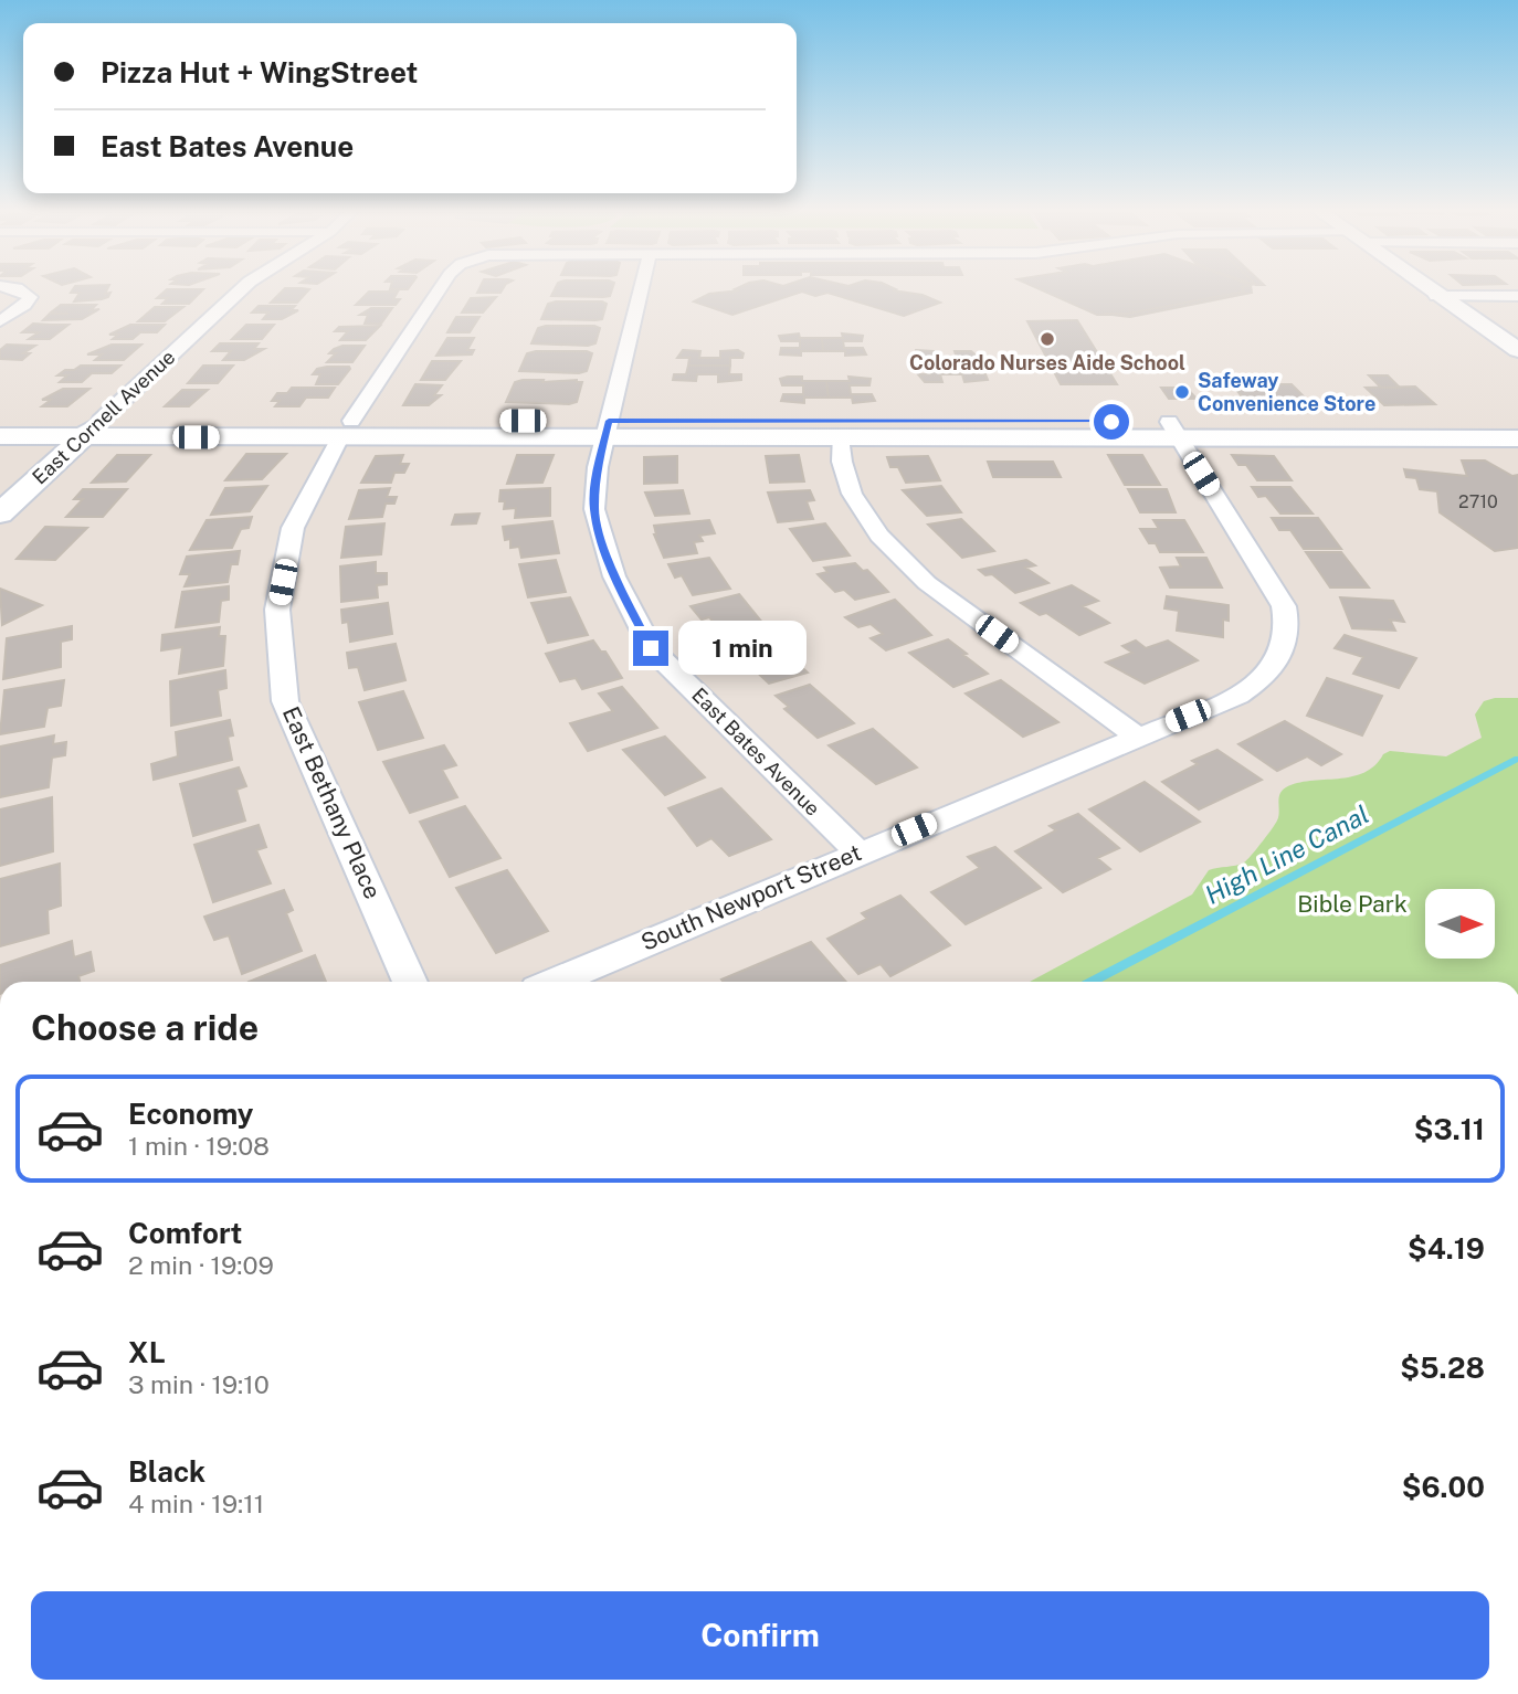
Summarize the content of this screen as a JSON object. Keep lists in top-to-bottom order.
{
  "streets": {
    "main road": ["East Cornell Avenue"],
    "street": ["East Bates Avenue", "East Bethany Place", "South Newport Street"]
  },
  "crossings": [
    ["East Bates Avenue", "South Newport Street"]
  ],
  "water": ["High Line Canal"],
  "parks": ["Bible Park"],
  "places": ["Colorado Nurses Aide School", "Safeway Convenience Store"],
  "house_numbers": ["2710"],
  "north": "right",
  "page": {
    "banner": ["Pizza Hut + WingStreet", "East Bates Avenue"],
    "bubble": "1 min",
    "heading": "Choose a ride",
    "list": [
      {
        "name": "Economy",
        "note": "1 min · 19:08",
        "value": "$3.11"
      },
      {
        "name": "Comfort",
        "note": "2 min · 19:09",
        "value": "$4.19"
      },
      {
        "name": "XL",
        "note": "3 min · 19:10",
        "value": "$5.28"
      },
      {
        "name": "Black",
        "note": "4 min · 19:11",
        "value": "$6.00"
      }
    ],
    "buttons": "Confirm"
  }
}
